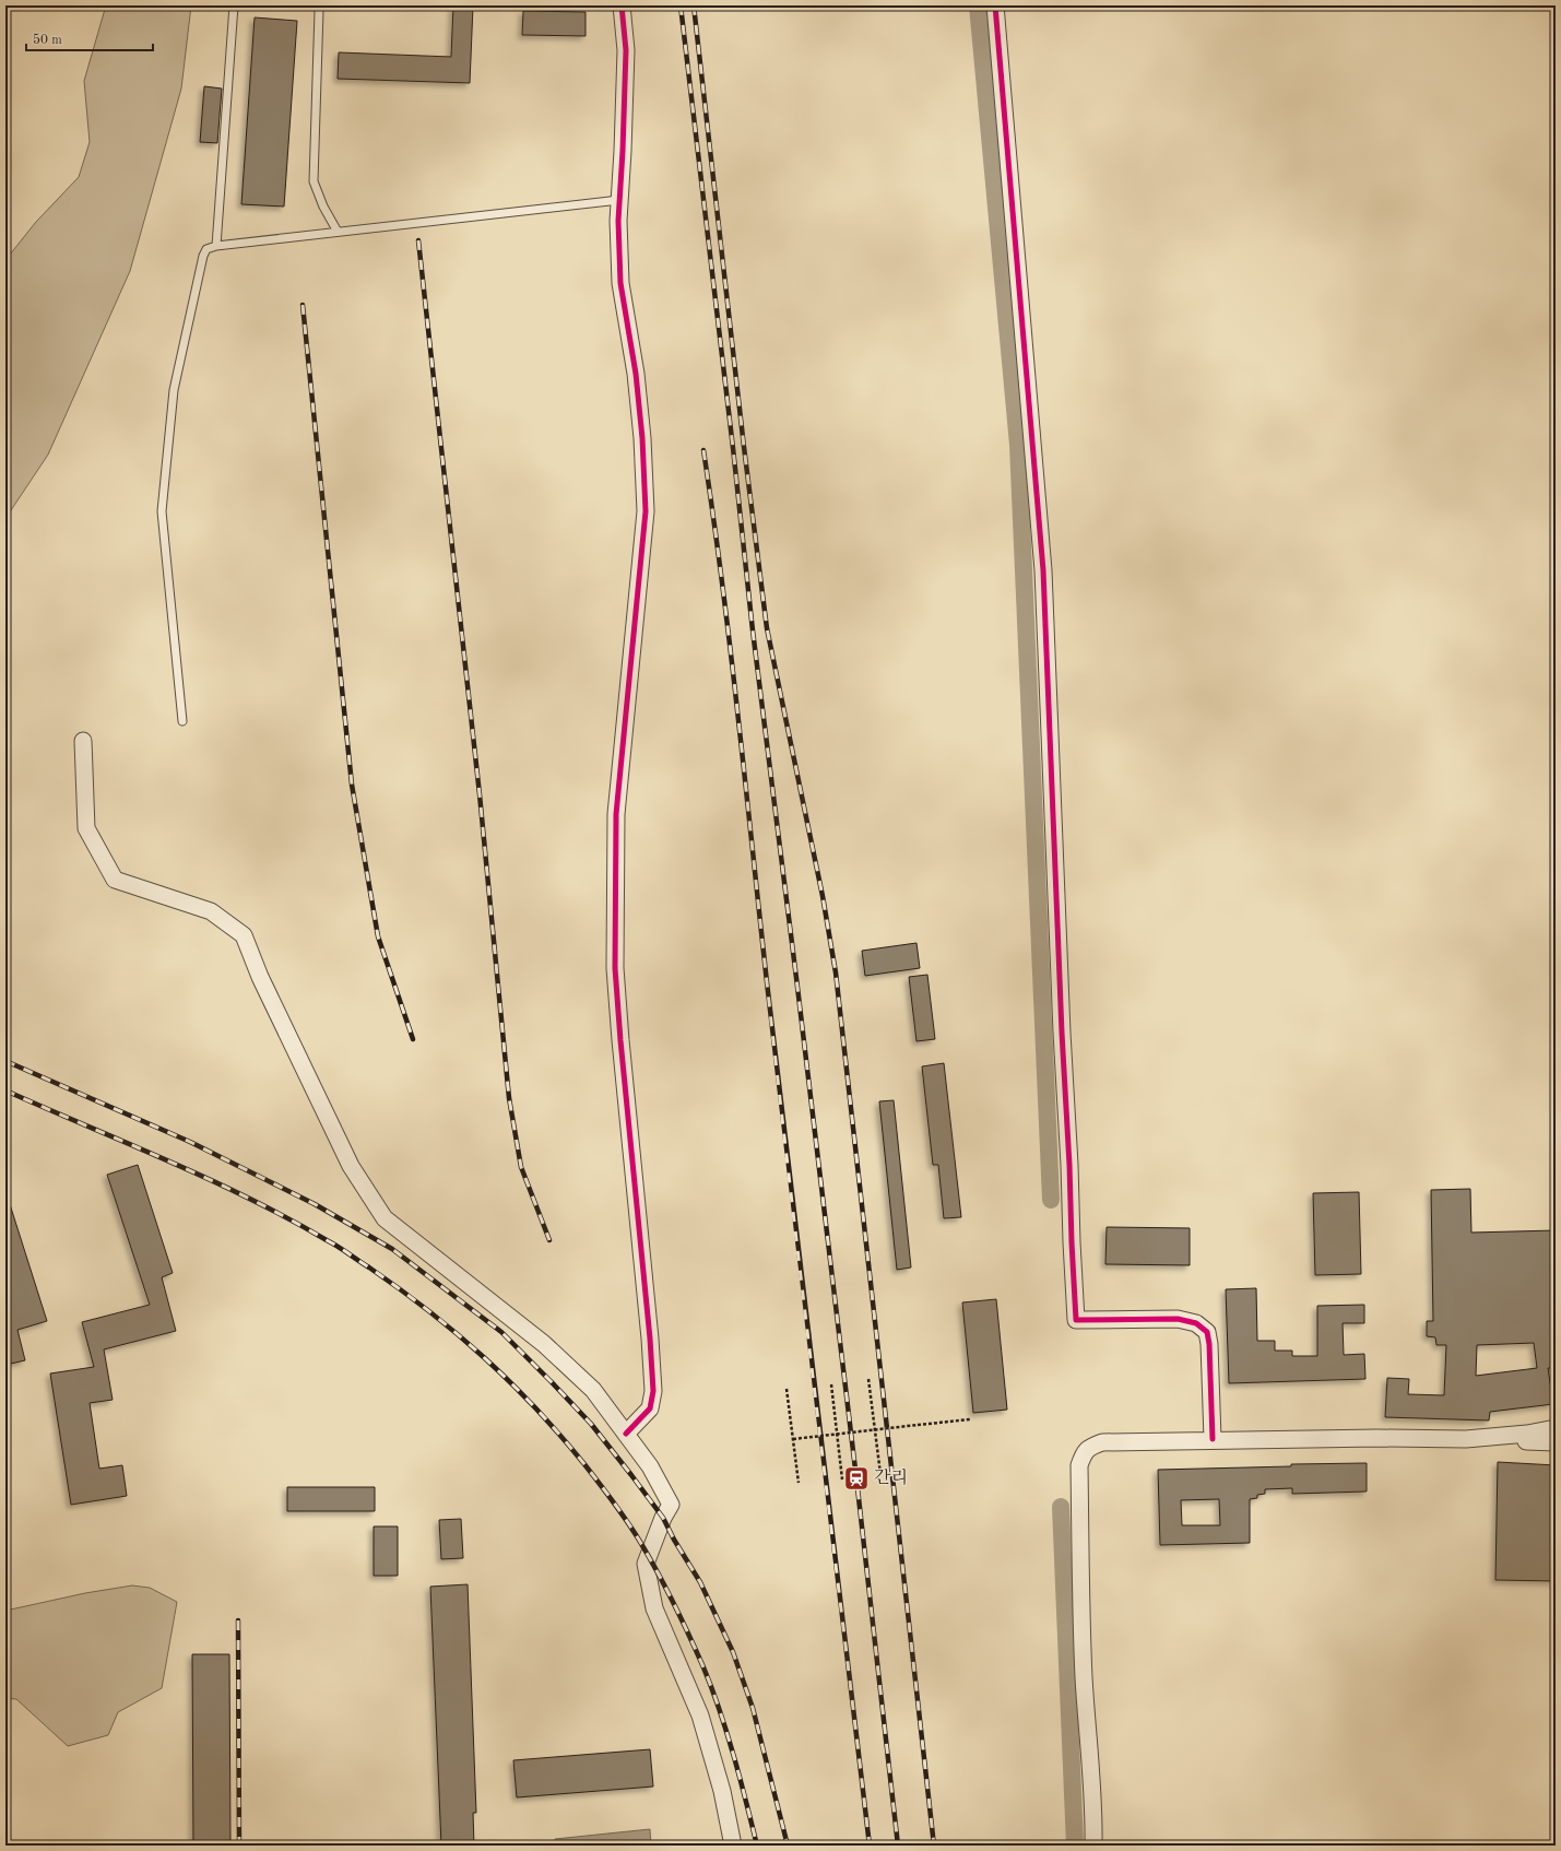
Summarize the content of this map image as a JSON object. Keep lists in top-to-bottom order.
{
  "places": {
    "station": ["간리"]
  },
  "scale_bar": "50 m"
}
